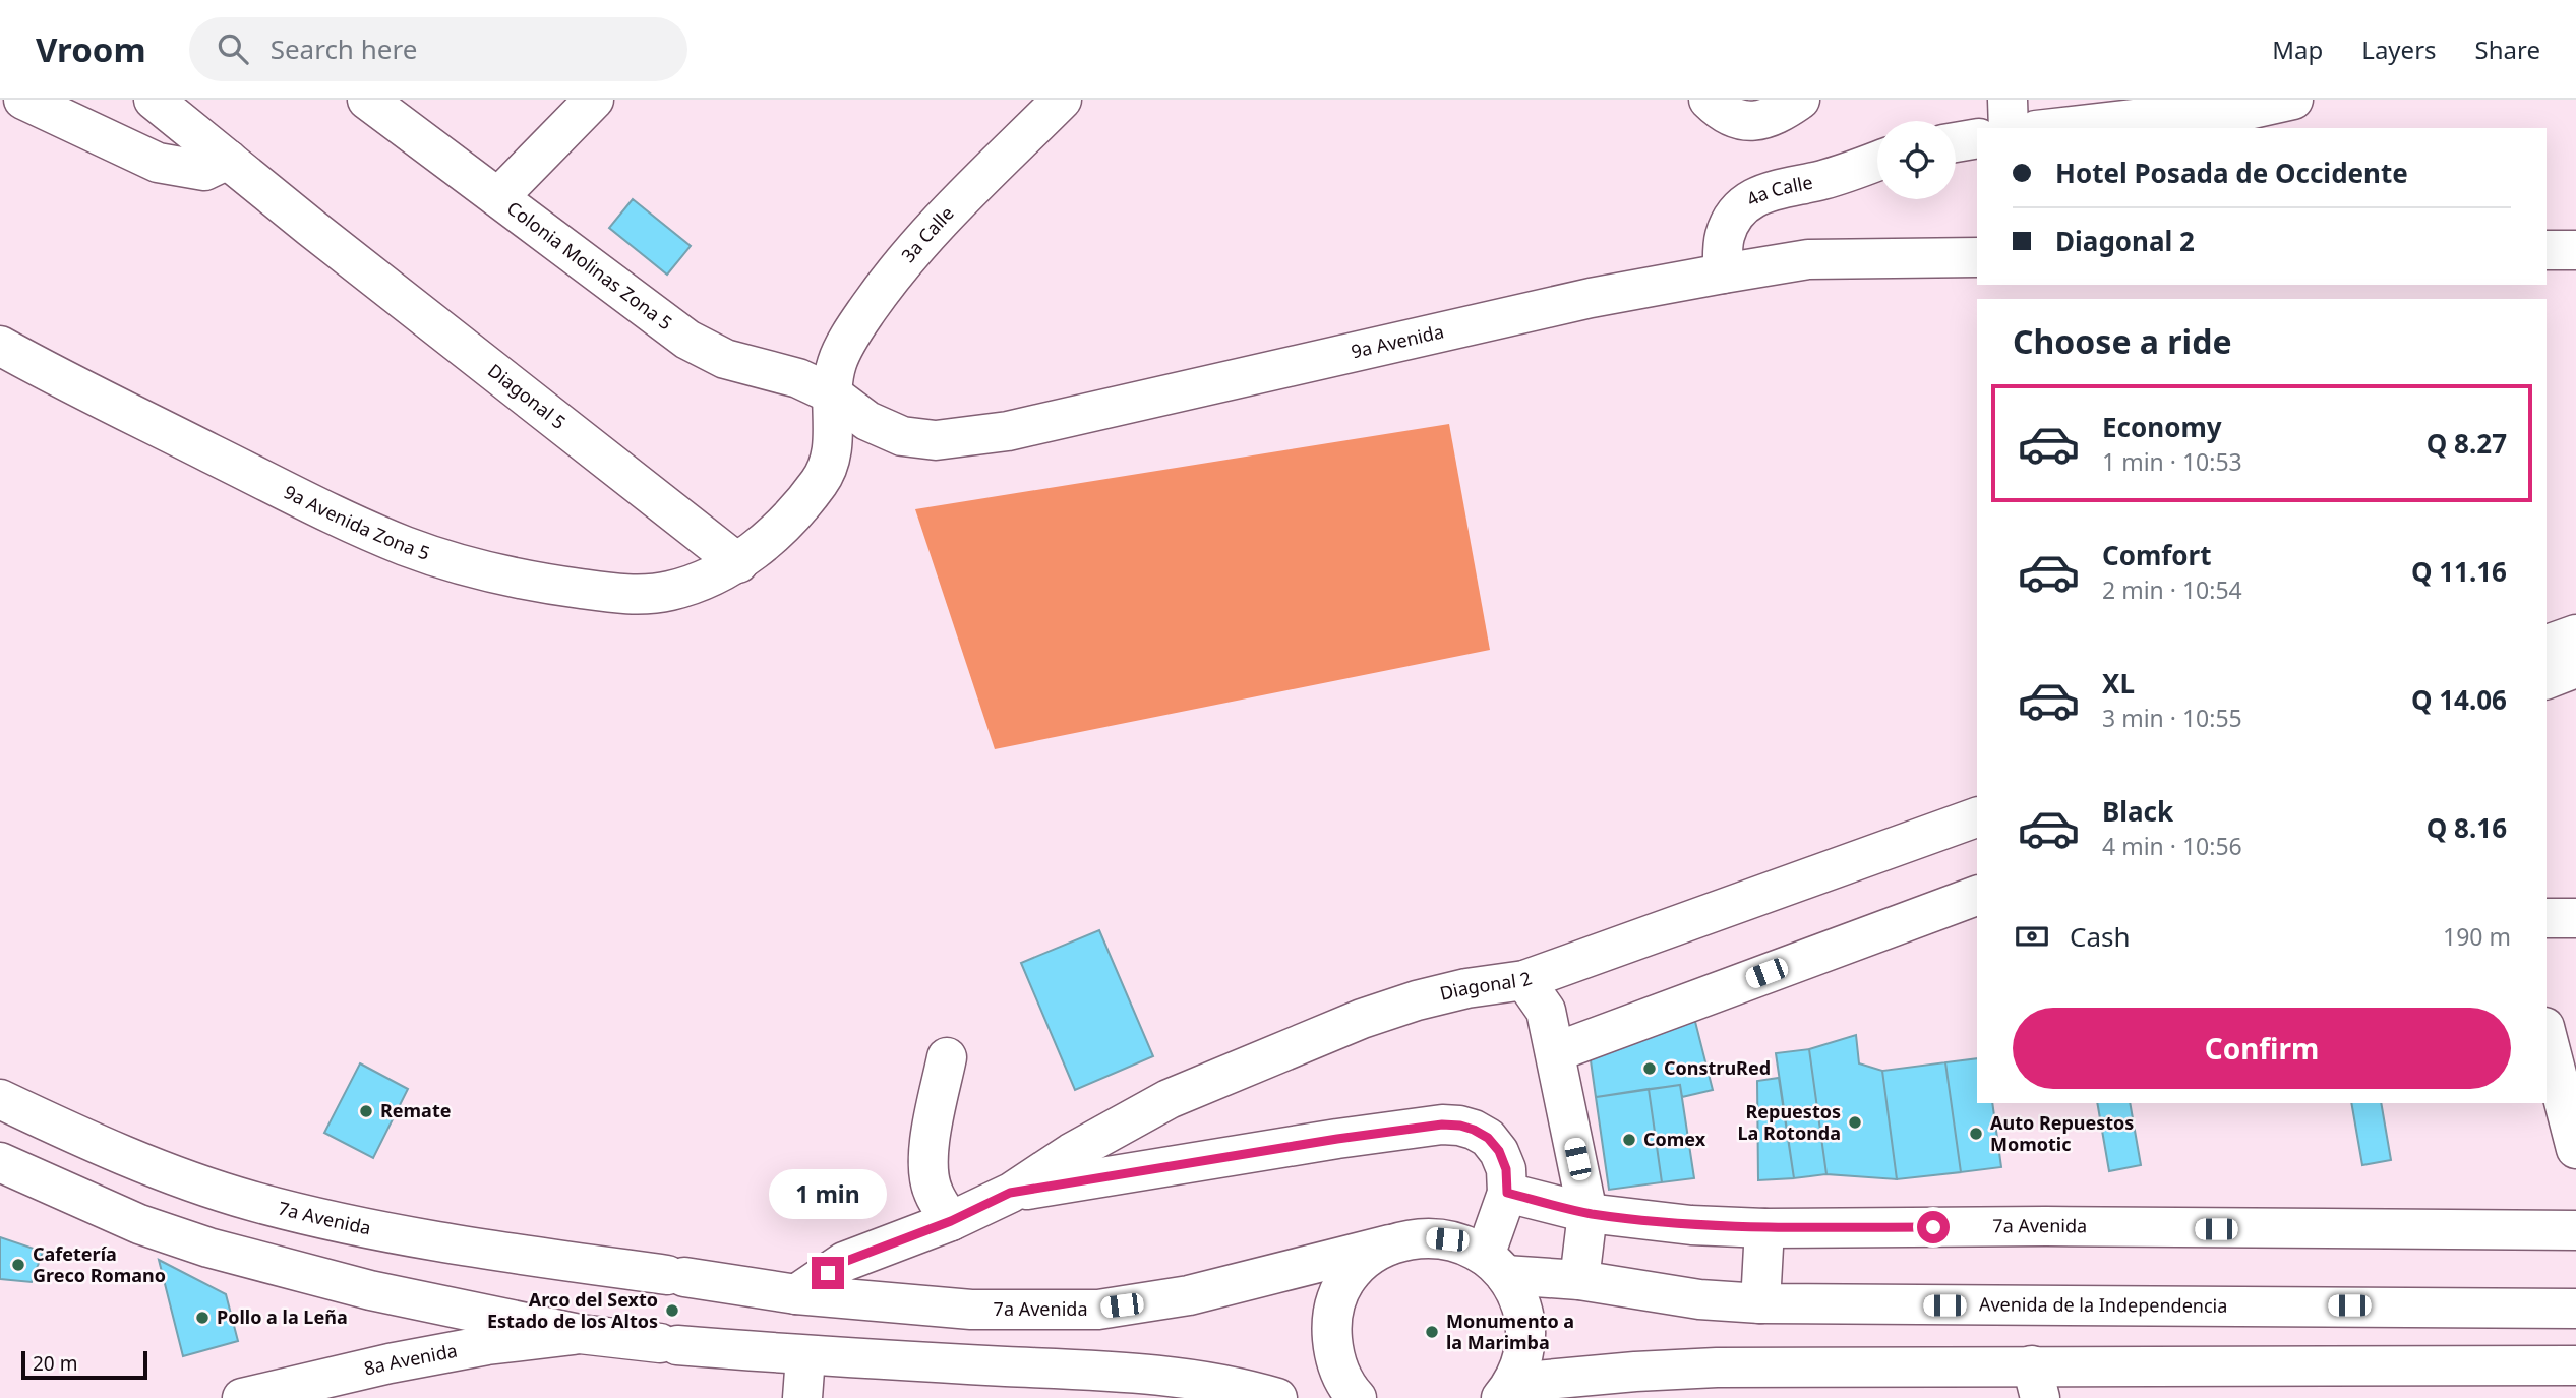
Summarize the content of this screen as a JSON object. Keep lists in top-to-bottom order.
{
  "streets": {
    "street": [
      "4a Calle",
      "3a Calle",
      "Colonia Molinas Zona 5",
      "9a Avenida",
      "Diagonal 5",
      "9a Avenida Zona 5",
      "Diagonal 2",
      "7a Avenida",
      "Avenida de la Independencia",
      "8a Avenida"
    ]
  },
  "crossings": [
    ["4a Calle", "9a Avenida"],
    ["3a Calle", "Colonia Molinas Zona 5"],
    ["3a Calle", "9a Avenida"],
    ["Colonia Molinas Zona 5", "9a Avenida"],
    ["Diagonal 5", "9a Avenida Zona 5"],
    ["Diagonal 2", "7a Avenida"],
    ["Diagonal 2", "Avenida de la Independencia"],
    ["7a Avenida", "Avenida de la Independencia"]
  ],
  "places": [
    "ConstruRed",
    "Remate",
    "Repuestos La Rotonda",
    "Auto Repuestos Momotic",
    "Comex",
    "Cafetería Greco Romano",
    "Arco del Sexto Estado de los Altos",
    "Pollo a la Leña",
    "Monumento a la Marimba"
  ],
  "scale_bar": "20 m",
  "page": {
    "header": "Vroom",
    "search": "Search here",
    "nav": ["Map", "Layers", "Share"],
    "banner": ["Hotel Posada de Occidente", "Diagonal 2"],
    "heading": "Choose a ride",
    "list": [
      {
        "name": "Economy",
        "note": "1 min · 10:53",
        "value": "Q 8.27"
      },
      {
        "name": "Comfort",
        "note": "2 min · 10:54",
        "value": "Q 11.16"
      },
      {
        "name": "XL",
        "note": "3 min · 10:55",
        "value": "Q 14.06"
      },
      {
        "name": "Black",
        "note": "4 min · 10:56",
        "value": "Q 8.16"
      }
    ],
    "pay": ["Cash", "190 m"],
    "buttons": "Confirm",
    "bubble": "1 min",
    "scale": "20 m"
  }
}
